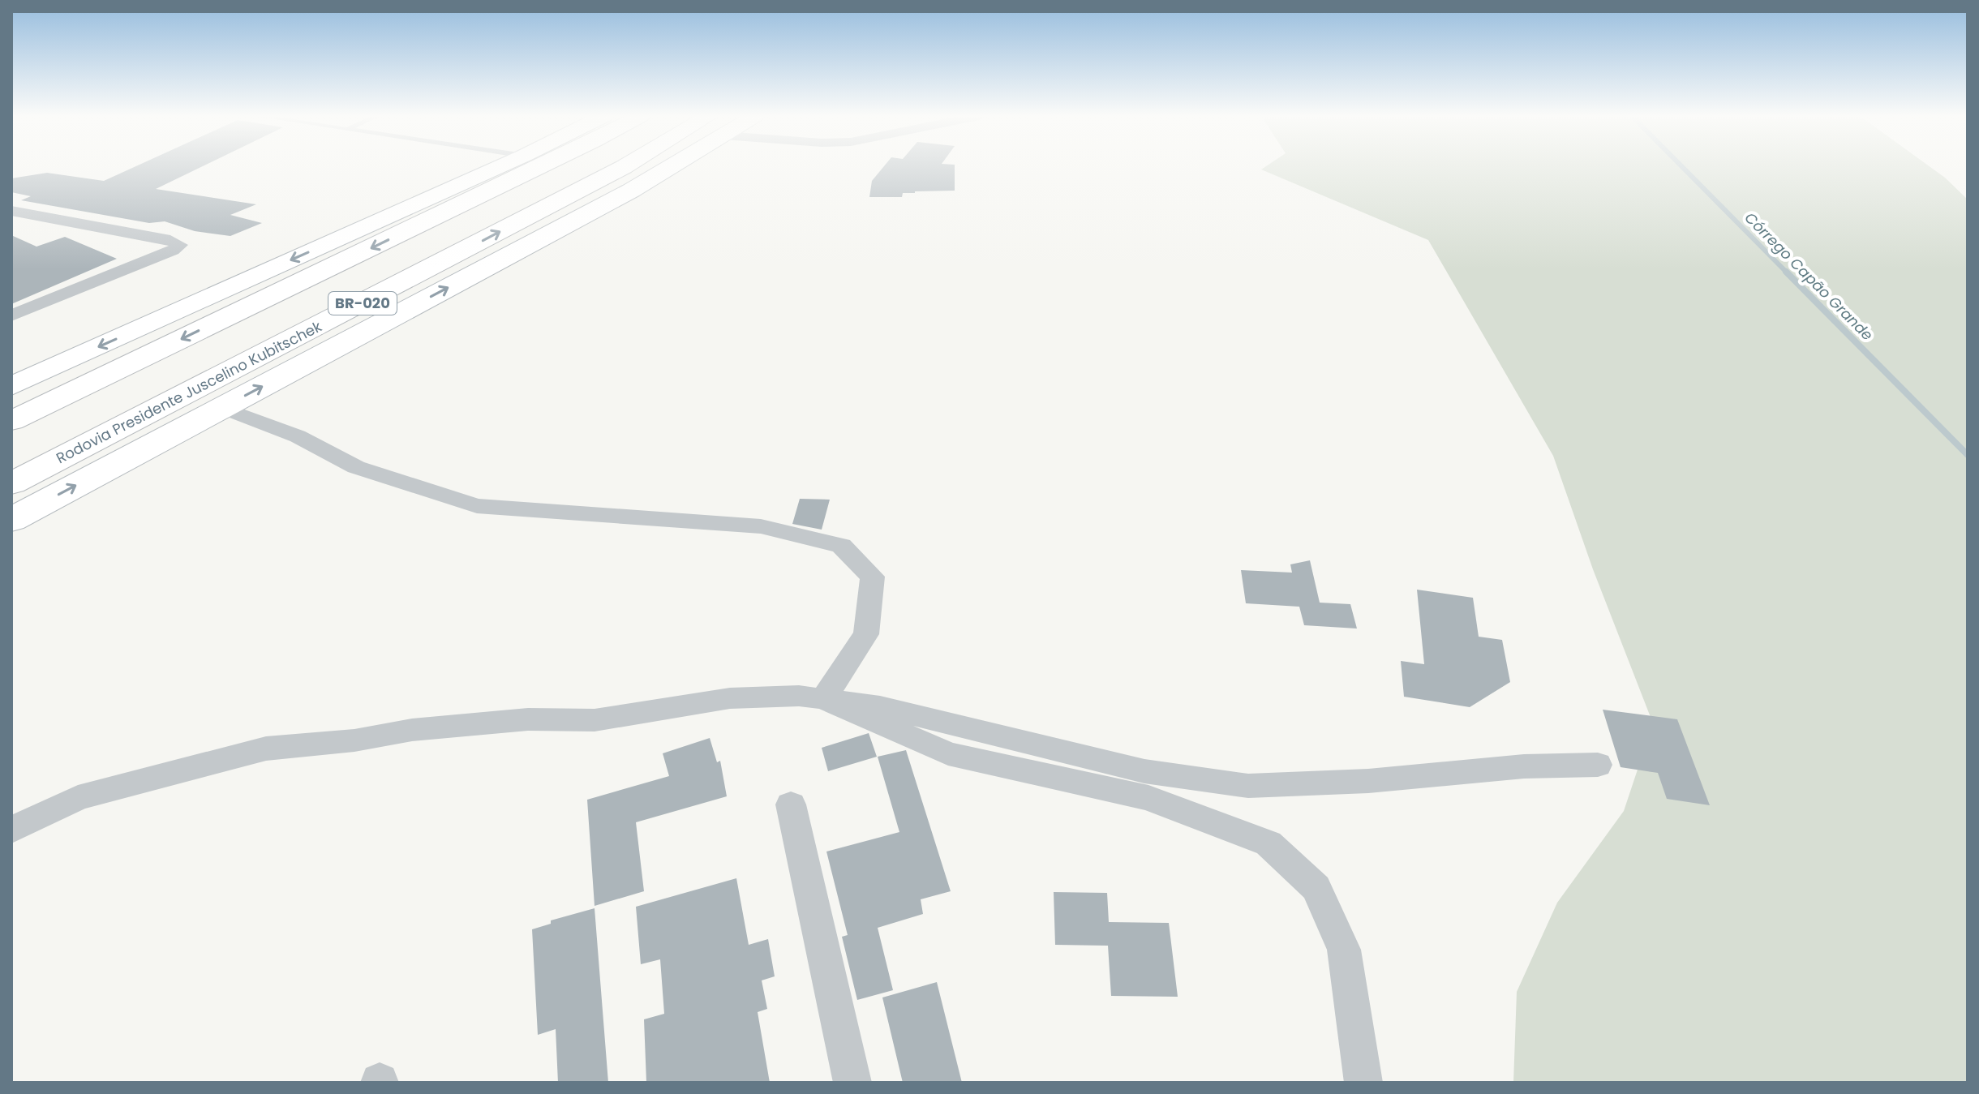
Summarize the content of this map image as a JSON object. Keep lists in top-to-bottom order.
{
  "streets": {
    "main road": ["BR-020", "Rodovia Presidente Juscelino Kubitschek"]
  },
  "water": ["Córrego Capão Grande"]
}
